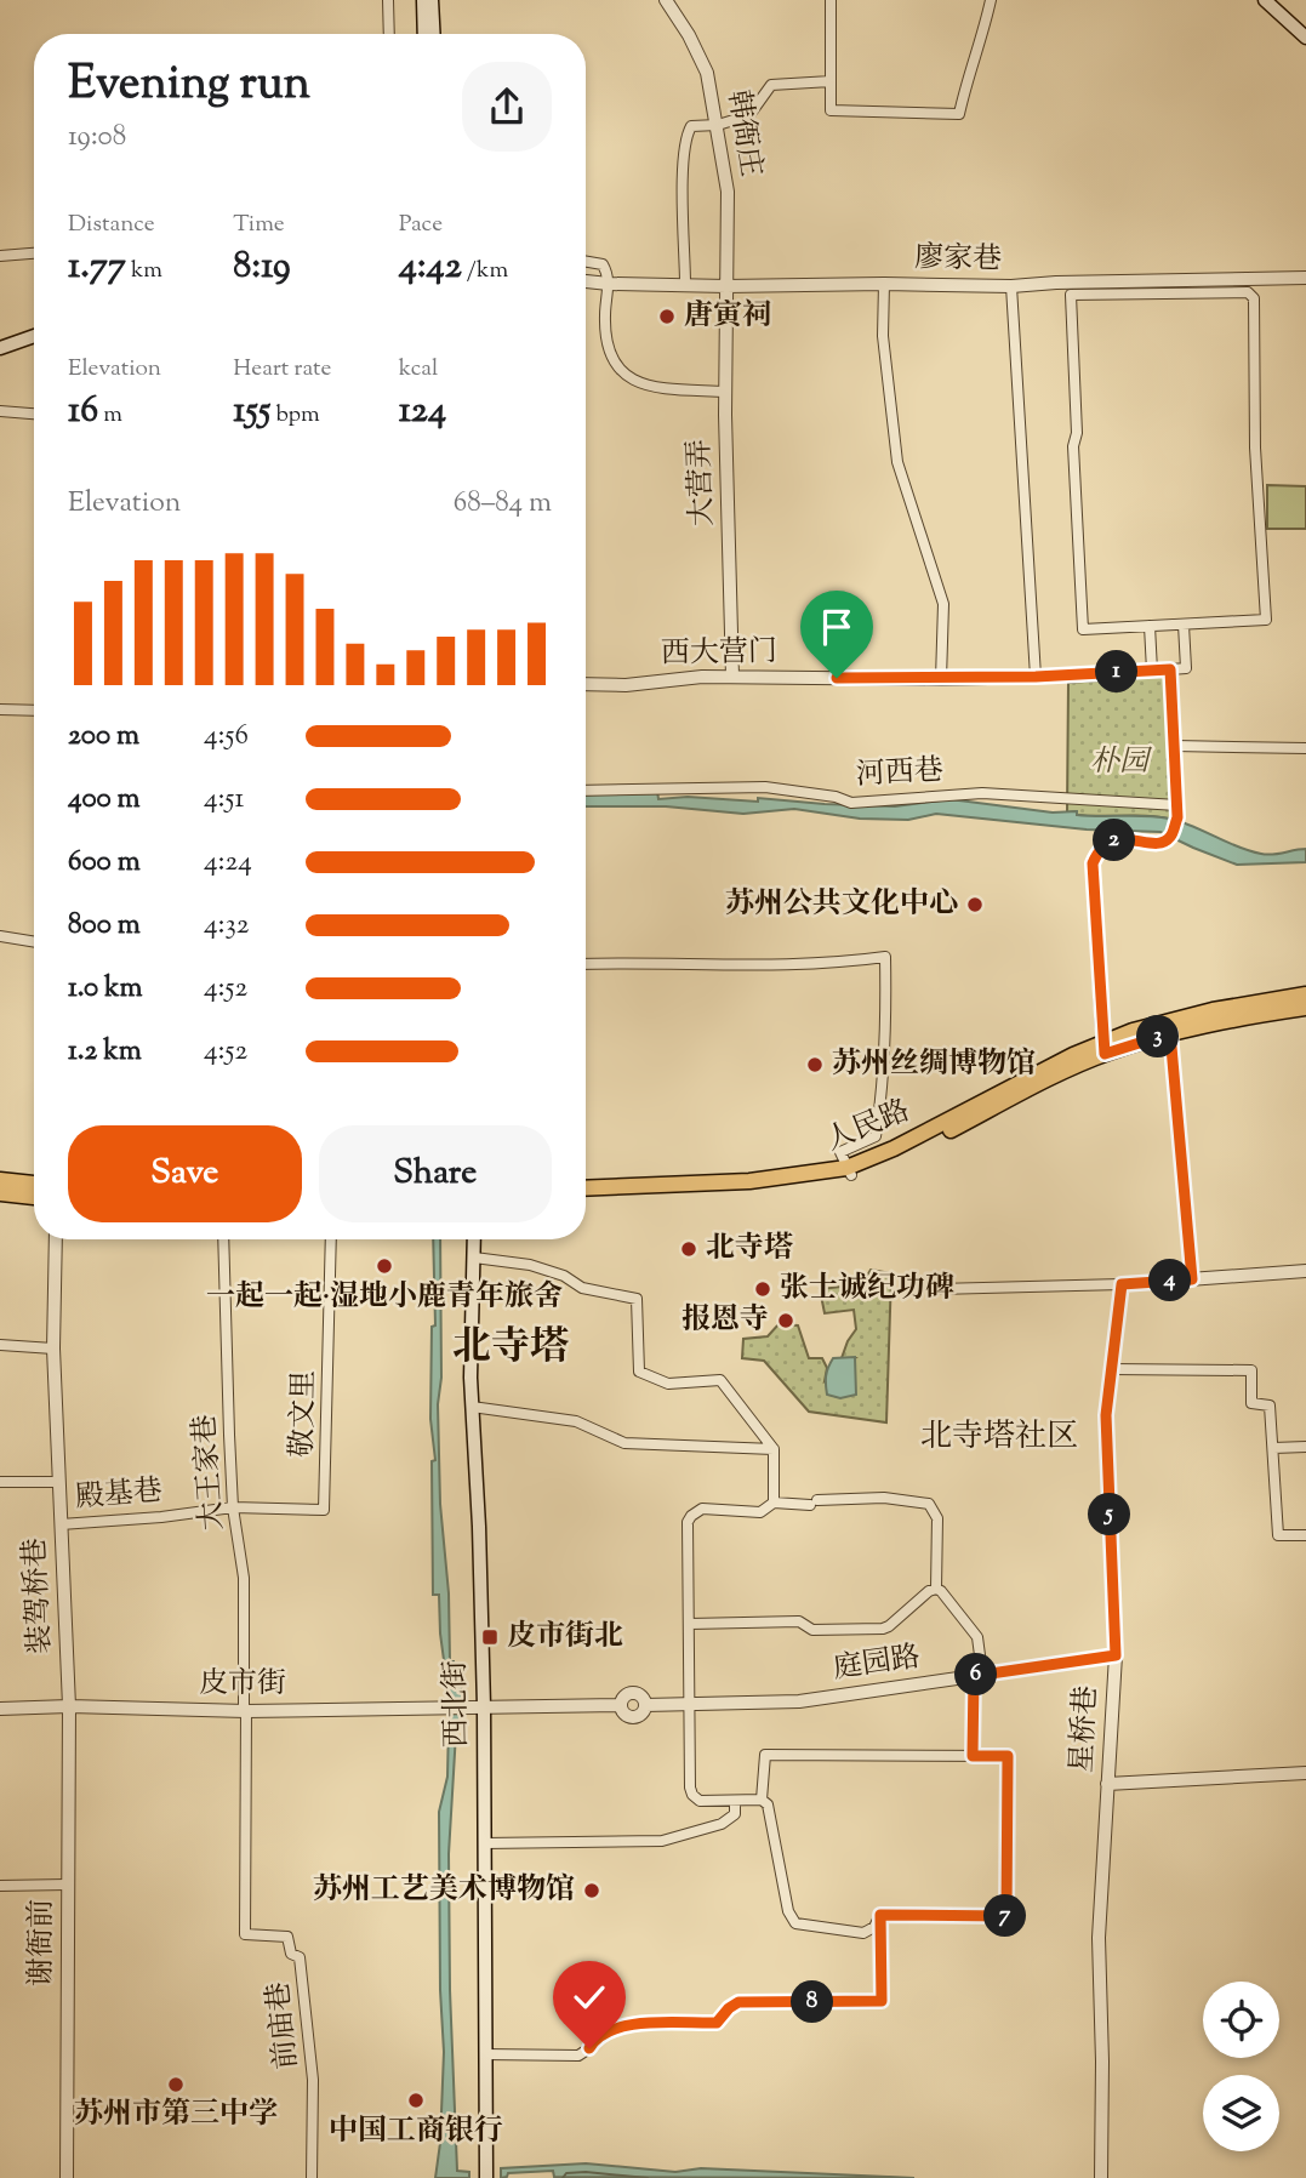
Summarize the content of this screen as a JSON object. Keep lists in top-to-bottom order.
{
  "streets": {
    "main road": ["人民路", "西北街"],
    "street": [
      "韩衙庄",
      "廖家巷",
      "大营弄",
      "西大营门",
      "河西巷",
      "敬文里",
      "大王家巷",
      "殿基巷",
      "装驾桥巷",
      "庭园路",
      "皮市街",
      "星桥巷",
      "谢衙前",
      "前庙巷"
    ]
  },
  "crossings": [
    ["韩衙庄", "廖家巷"],
    ["韩衙庄", "大营弄"],
    ["廖家巷", "大营弄"],
    ["大营弄", "西大营门"],
    ["敬文里", "大王家巷"],
    ["敬文里", "殿基巷"],
    ["大王家巷", "殿基巷"],
    ["大王家巷", "皮市街"],
    ["大王家巷", "前庙巷"],
    ["殿基巷", "装驾桥巷"],
    ["装驾桥巷", "皮市街"],
    ["装驾桥巷", "谢衙前"],
    ["庭园路", "皮市街"],
    ["庭园路", "西北街"],
    ["庭园路", "星桥巷"],
    ["皮市街", "西北街"],
    ["皮市街", "谢衙前"],
    ["皮市街", "前庙巷"]
  ],
  "districts": ["北寺塔", "北寺塔社区"],
  "parks": ["朴园"],
  "places": {
    "other": [
      "唐寅祠",
      "苏州公共文化中心",
      "苏州丝绸博物馆",
      "北寺塔",
      "一起一起·湿地小鹿青年旅舍",
      "张士诚纪功碑",
      "报恩寺",
      "苏州工艺美术博物馆",
      "苏州市第三中学",
      "中国工商银行"
    ],
    "transit": ["皮市街北"]
  },
  "page": {
    "heading": ["Evening run", "19:08"],
    "stats": [
      ["Distance", "1.77 km"],
      ["Time", "8:19"],
      ["Pace", "4:42 /km"],
      ["Elevation", "16 m"],
      ["Heart rate", "155 bpm"],
      ["kcal", "124"]
    ],
    "chart": ["Elevation", "68–84 m"],
    "pins": [
      "1",
      "2",
      "3",
      "4",
      "5",
      "6",
      "7",
      "8"
    ],
    "list": [
      {
        "name": "200 m",
        "note": "4:56"
      },
      {
        "name": "400 m",
        "note": "4:51"
      },
      {
        "name": "600 m",
        "note": "4:24"
      },
      {
        "name": "800 m",
        "note": "4:32"
      },
      {
        "name": "1.0 km",
        "note": "4:52"
      },
      {
        "name": "1.2 km",
        "note": "4:52"
      }
    ],
    "buttons": ["Save", "Share"]
  }
}
